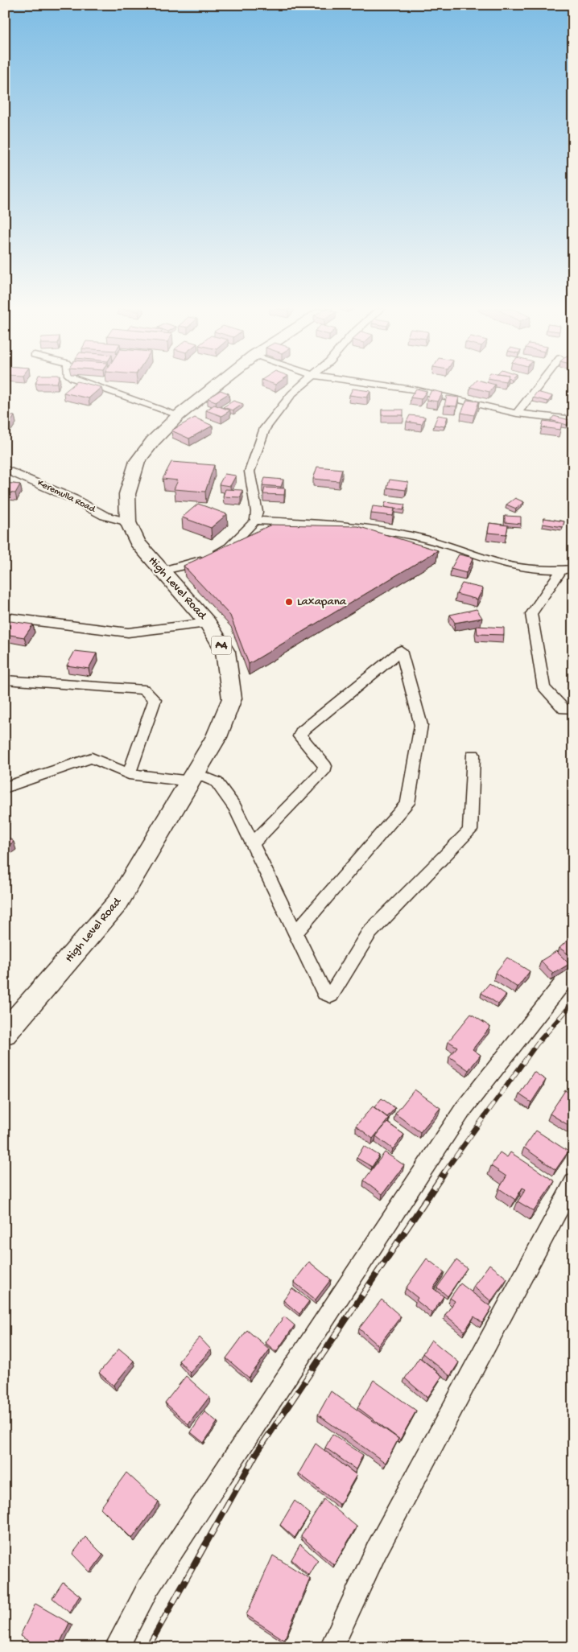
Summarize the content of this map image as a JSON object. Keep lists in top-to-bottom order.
{
  "streets": {
    "highway": ["High Level Road", "A4"],
    "street": ["Keremulla Road"]
  },
  "crossings": [
    ["Keremulla Road", "High Level Road"]
  ],
  "places": ["Laxapana"]
}
